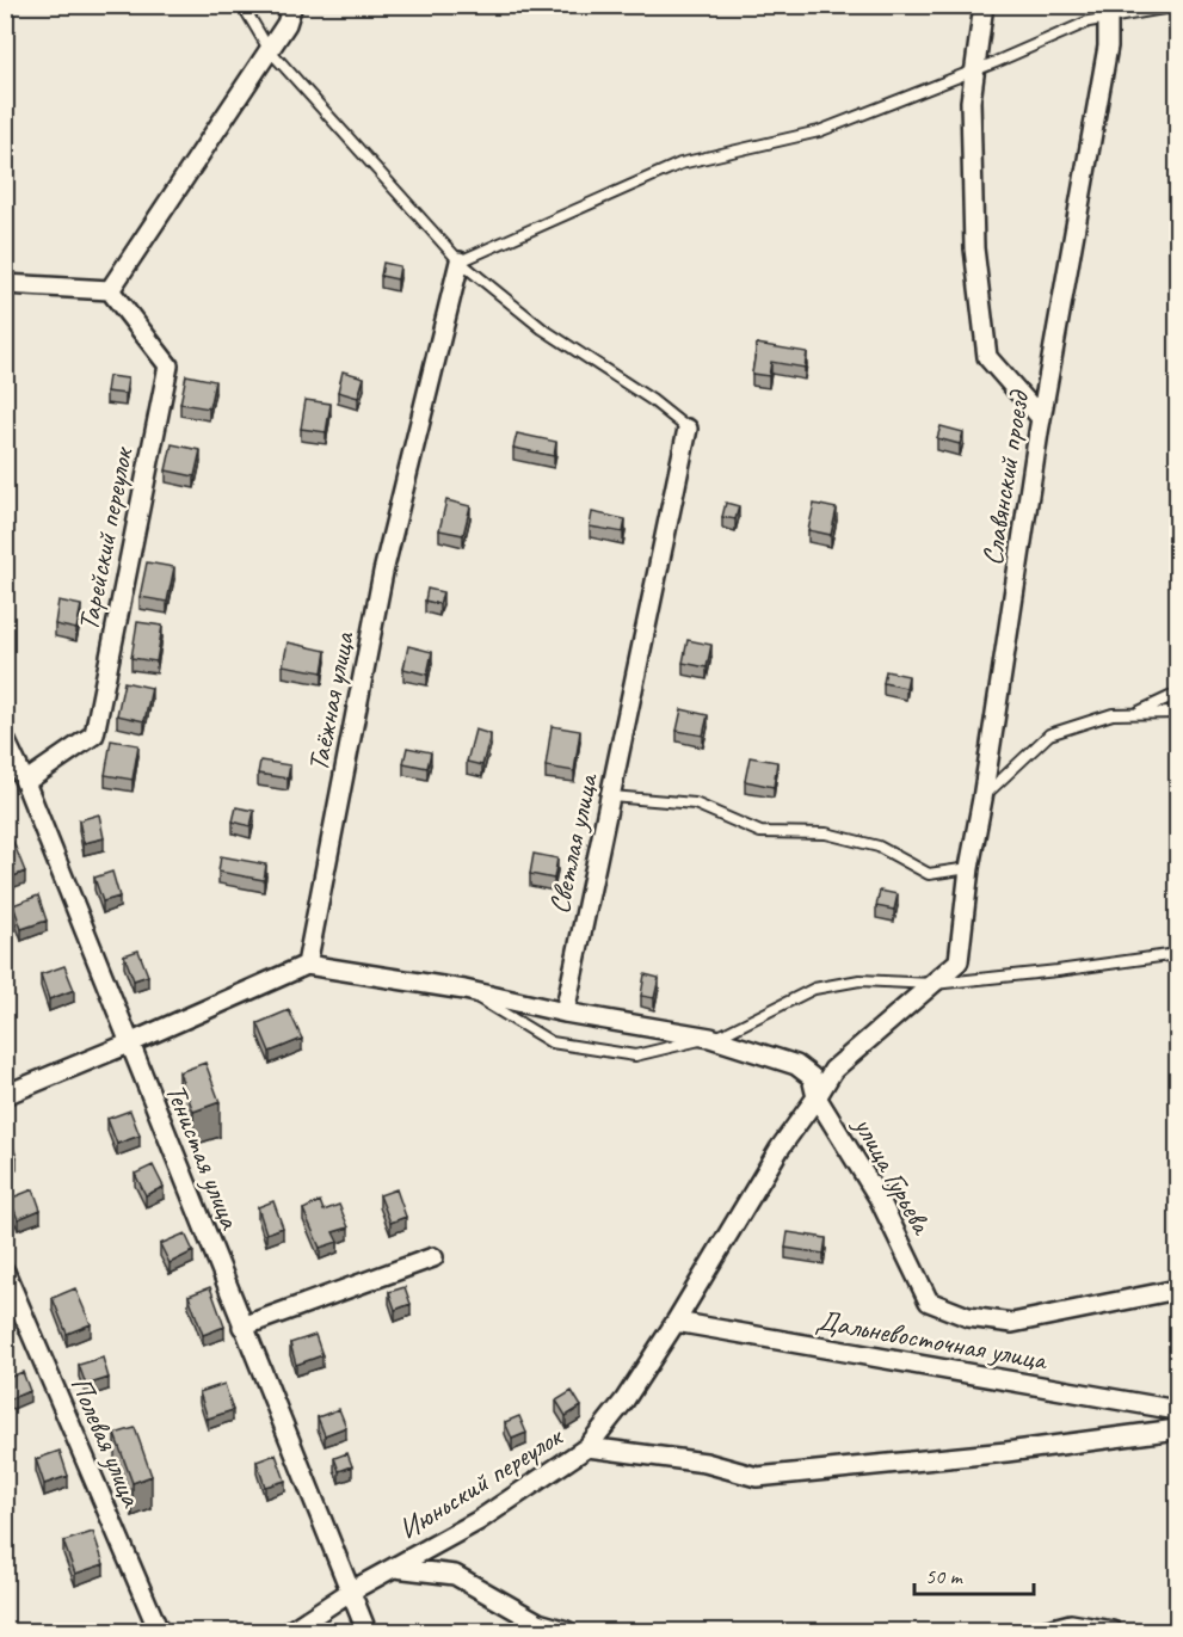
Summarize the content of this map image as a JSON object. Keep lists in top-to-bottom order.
{
  "streets": {
    "street": [
      "Славянский проезд",
      "Тарейский переулок",
      "Таёжная улица",
      "Светлая улица",
      "Тенистая улица",
      "улица Гурьева",
      "Дальневосточная улица",
      "Полевая улица",
      "Июньский переулок"
    ]
  },
  "crossings": [
    ["Славянский проезд", "Июньский переулок"],
    ["Тарейский переулок", "Тенистая улица"],
    ["Светлая улица", "улица Гурьева"],
    ["Тенистая улица", "Июньский переулок"],
    ["улица Гурьева", "Июньский переулок"],
    ["Дальневосточная улица", "Июньский переулок"]
  ],
  "scale_bar": "50 m"
}
